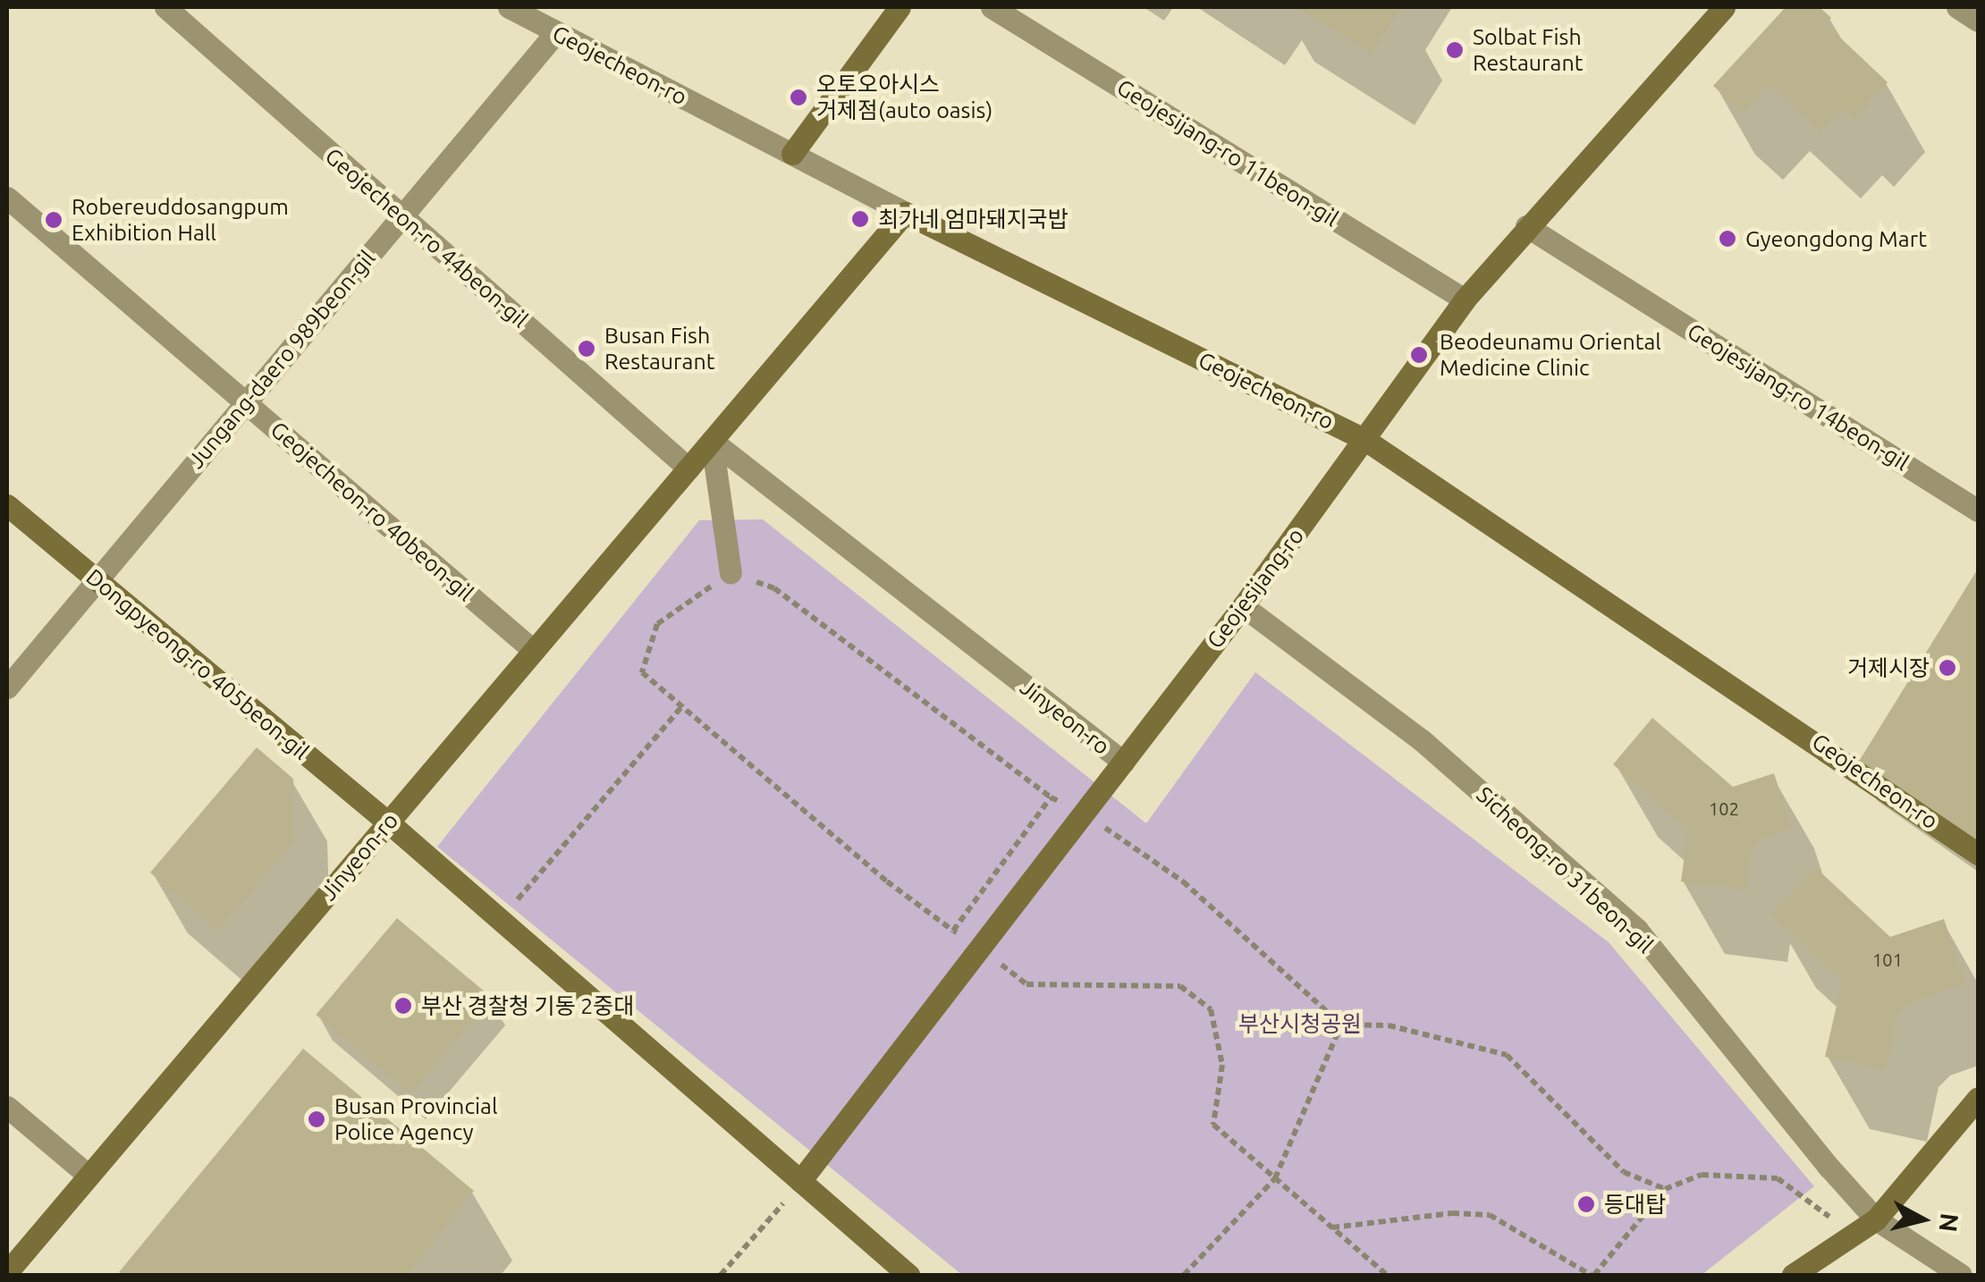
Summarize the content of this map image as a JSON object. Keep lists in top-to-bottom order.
{
  "streets": {
    "main road": [
      "Geojecheon-ro",
      "Geojesijang-ro",
      "Dongpyeong-ro 405beon-gil",
      "Jinyeon-ro"
    ],
    "street": [
      "Geojesijang-ro 11beon-gil",
      "Geojecheon-ro 44beon-gil",
      "Jungang-daero 989beon-gil",
      "Geojesijang-ro 14beon-gil",
      "Geojecheon-ro 40beon-gil",
      "Sicheong-ro 31beon-gil"
    ]
  },
  "crossings": [
    ["Geojecheon-ro", "Jungang-daero 989beon-gil"],
    ["Geojecheon-ro", "Geojesijang-ro"],
    ["Geojecheon-ro", "Jinyeon-ro"],
    ["Geojesijang-ro 11beon-gil", "Geojesijang-ro"],
    ["Geojecheon-ro 44beon-gil", "Jungang-daero 989beon-gil"],
    ["Geojecheon-ro 44beon-gil", "Jinyeon-ro"],
    ["Jungang-daero 989beon-gil", "Geojecheon-ro 40beon-gil"],
    ["Jungang-daero 989beon-gil", "Dongpyeong-ro 405beon-gil"],
    ["Geojesijang-ro 14beon-gil", "Geojesijang-ro"],
    ["Geojecheon-ro 40beon-gil", "Jinyeon-ro"],
    ["Geojesijang-ro", "Dongpyeong-ro 405beon-gil"],
    ["Geojesijang-ro", "Jinyeon-ro"],
    ["Geojesijang-ro", "Sicheong-ro 31beon-gil"],
    ["Dongpyeong-ro 405beon-gil", "Jinyeon-ro"]
  ],
  "parks": ["부산시청공원"],
  "places": [
    "Solbat Fish Restaurant",
    "오토오아시스 거제점(auto oasis)",
    "최가네 엄마돼지국밥",
    "Robereuddosangpum Exhibition Hall",
    "Gyeongdong Mart",
    "Busan Fish Restaurant",
    "Beodeunamu Oriental Medicine Clinic",
    "거제시장",
    "부산 경찰청 기동 2중대",
    "Busan Provincial Police Agency",
    "등대탑"
  ],
  "house_numbers": ["102", "101"],
  "north": "right"
}
